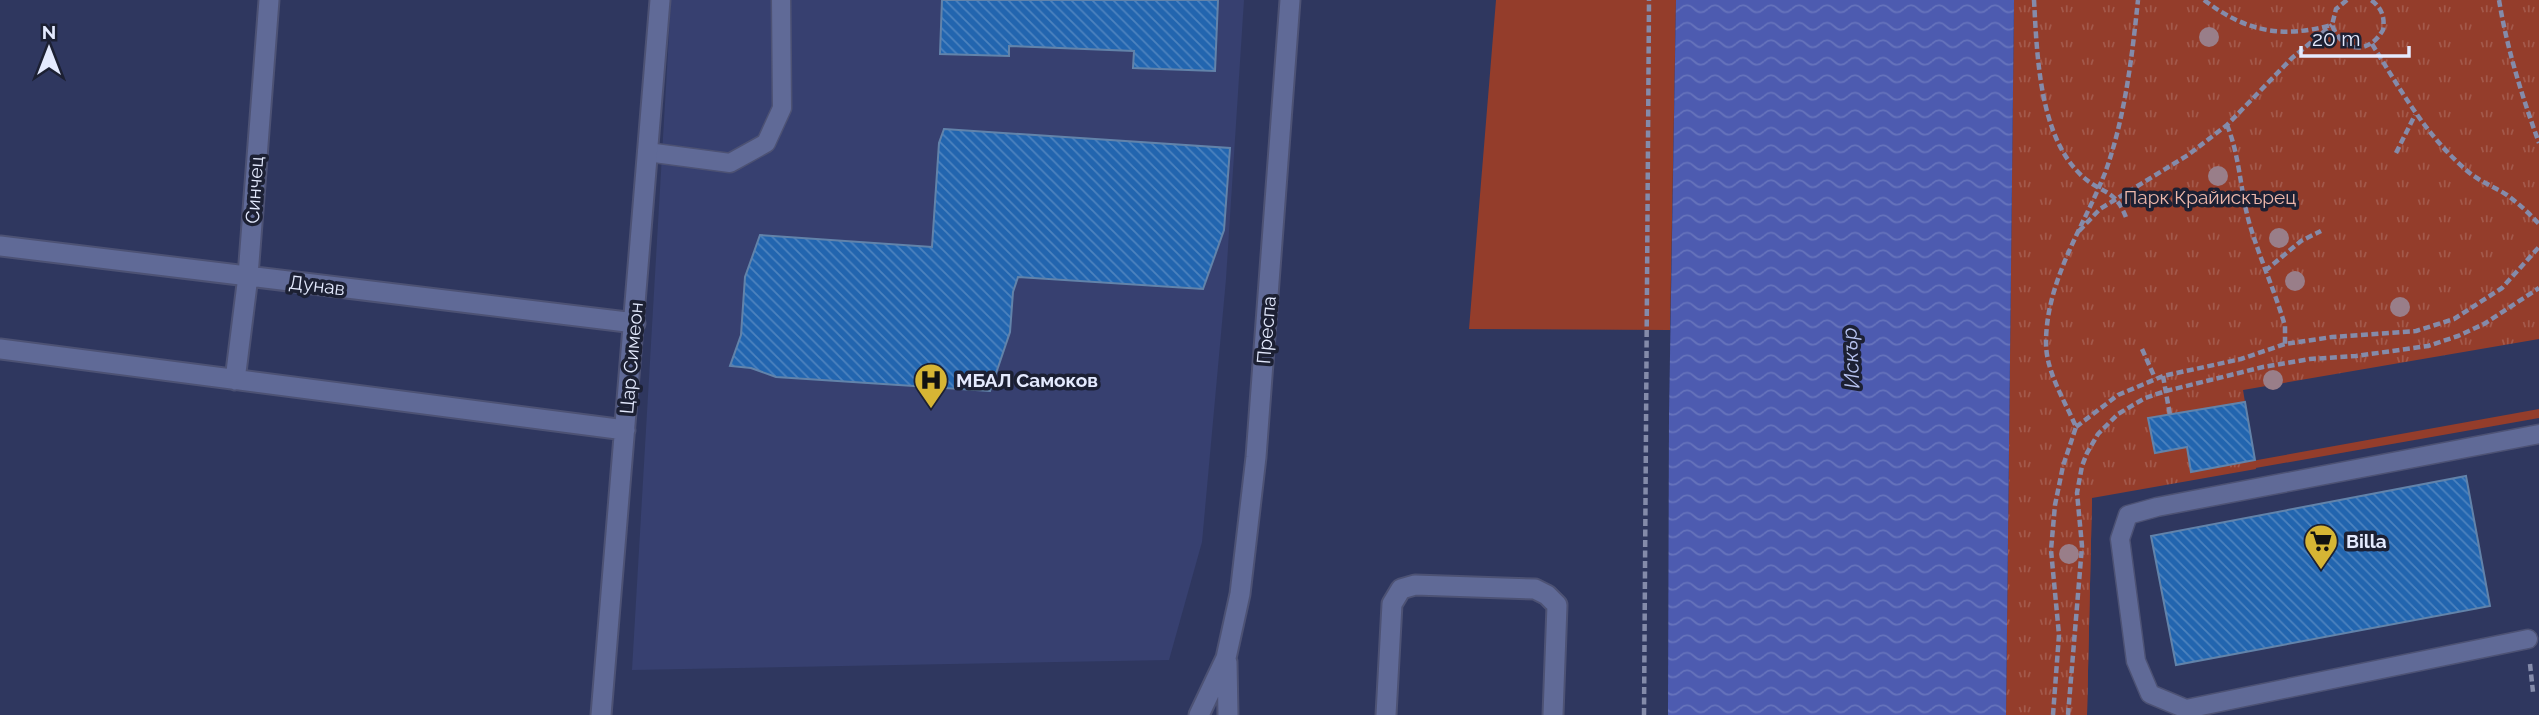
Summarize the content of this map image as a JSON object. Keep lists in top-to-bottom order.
{
  "streets": {
    "street": [
      "Синчец",
      "Дунав",
      "Преспа",
      "Цар Симеон"
    ]
  },
  "crossings": [
    ["Синчец", "Дунав"],
    ["Дунав", "Цар Симеон"]
  ],
  "water": ["Искър"],
  "parks": ["Парк Крайискърец"],
  "places": {
    "hospital": ["МБАЛ Самоков"],
    "supermarket": ["Billa"]
  },
  "scale_bar": "20 m",
  "north": "top"
}
